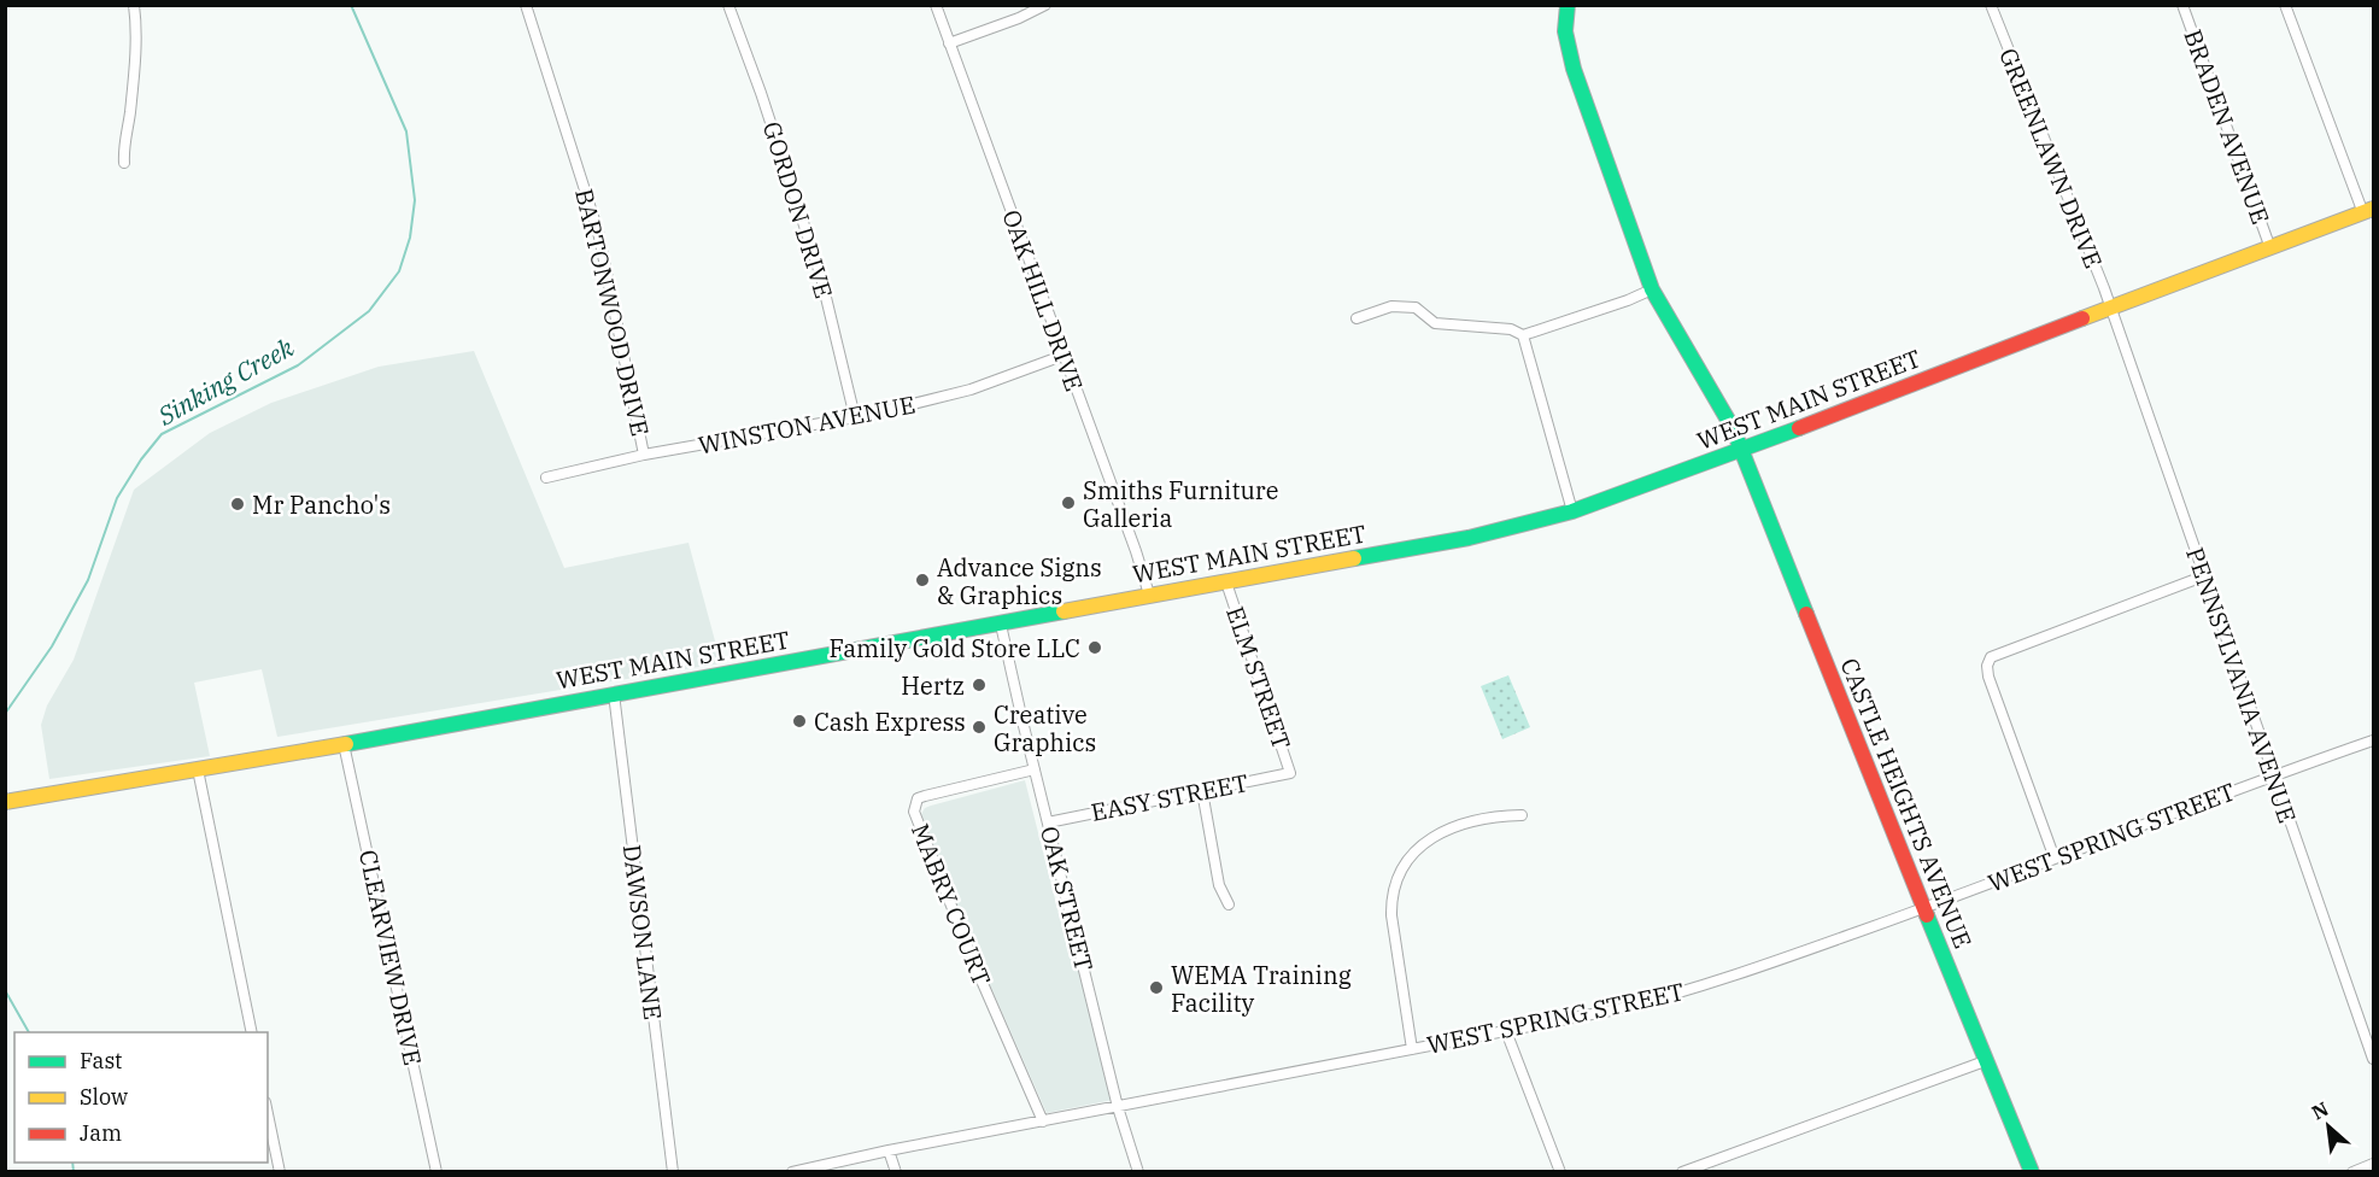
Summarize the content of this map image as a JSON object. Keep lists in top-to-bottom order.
{
  "streets": {
    "main road": ["WEST MAIN STREET", "CASTLE HEIGHTS AVENUE"],
    "street": [
      "BRADEN AVENUE",
      "GREENLAWN DRIVE",
      "GORDON DRIVE",
      "OAK HILL DRIVE",
      "BARTONWOOD DRIVE",
      "WINSTON AVENUE",
      "ELM STREET",
      "PENNSYLVANIA AVENUE",
      "EASY STREET",
      "WEST SPRING STREET",
      "OAK STREET",
      "MABRY COURT",
      "DAWSON LANE",
      "CLEARVIEW DRIVE"
    ]
  },
  "crossings": [
    ["BRADEN AVENUE", "WEST MAIN STREET"],
    ["GREENLAWN DRIVE", "WEST MAIN STREET"],
    ["GREENLAWN DRIVE", "PENNSYLVANIA AVENUE"],
    ["GORDON DRIVE", "WINSTON AVENUE"],
    ["OAK HILL DRIVE", "WEST MAIN STREET"],
    ["OAK HILL DRIVE", "WINSTON AVENUE"],
    ["BARTONWOOD DRIVE", "WINSTON AVENUE"],
    ["WEST MAIN STREET", "ELM STREET"],
    ["WEST MAIN STREET", "PENNSYLVANIA AVENUE"],
    ["WEST MAIN STREET", "CASTLE HEIGHTS AVENUE"],
    ["WEST MAIN STREET", "OAK STREET"],
    ["WEST MAIN STREET", "DAWSON LANE"],
    ["WEST MAIN STREET", "CLEARVIEW DRIVE"],
    ["ELM STREET", "EASY STREET"],
    ["PENNSYLVANIA AVENUE", "WEST SPRING STREET"],
    ["EASY STREET", "OAK STREET"],
    ["CASTLE HEIGHTS AVENUE", "WEST SPRING STREET"],
    ["WEST SPRING STREET", "OAK STREET"],
    ["WEST SPRING STREET", "MABRY COURT"],
    ["OAK STREET", "MABRY COURT"]
  ],
  "water": ["Sinking Creek"],
  "places": [
    "Smiths Furniture Galleria",
    "Mr Pancho's",
    "Advance Signs & Graphics",
    "Family Gold Store LLC",
    "Hertz",
    "Cash Express",
    "Creative Graphics",
    "WEMA Training Facility"
  ],
  "legend": ["Fast", "Slow", "Jam"],
  "north": "top left"
}
